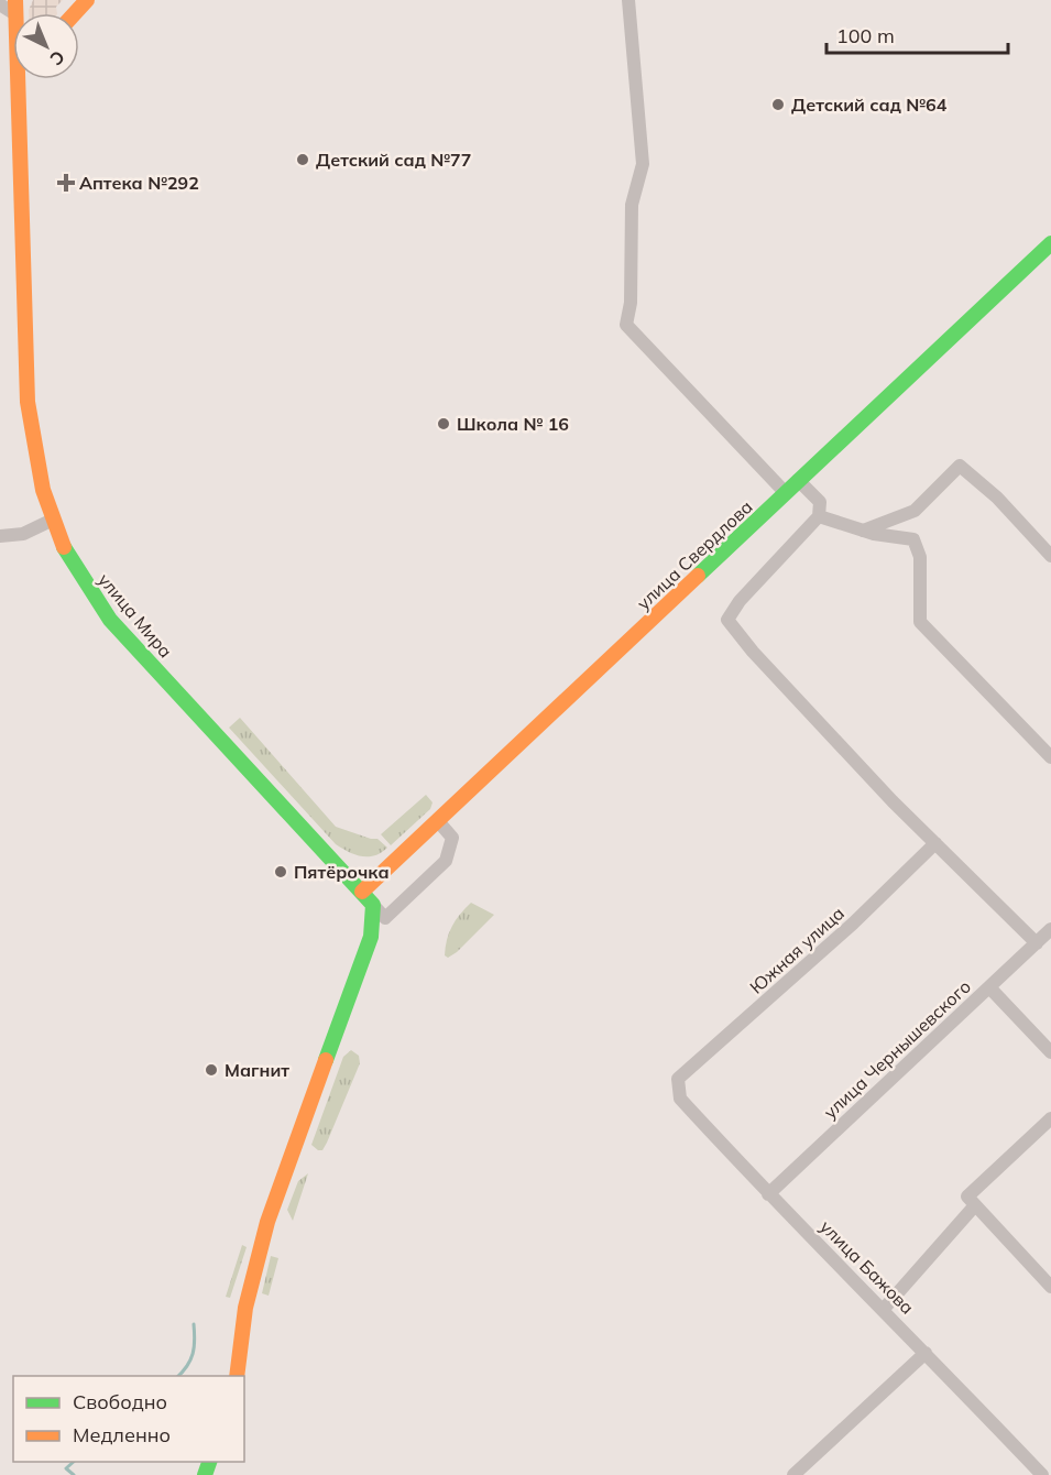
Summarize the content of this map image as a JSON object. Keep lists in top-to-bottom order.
{
  "streets": {
    "street": [
      "улица Свердлова",
      "улица Мира",
      "Южная улица",
      "улица Чернышевского",
      "улица Бажова"
    ]
  },
  "crossings": [
    ["улица Свердлова", "улица Мира"],
    ["Южная улица", "улица Бажова"],
    ["улица Чернышевского", "улица Бажова"]
  ],
  "places": {
    "other": [
      "Детский сад №64",
      "Детский сад №77",
      "Школа № 16",
      "Пятёрочка",
      "Магнит"
    ],
    "health": ["Аптека №292"]
  },
  "legend": ["Свободно", "Медленно"],
  "scale_bar": "100 m",
  "north": "bottom right"
}
